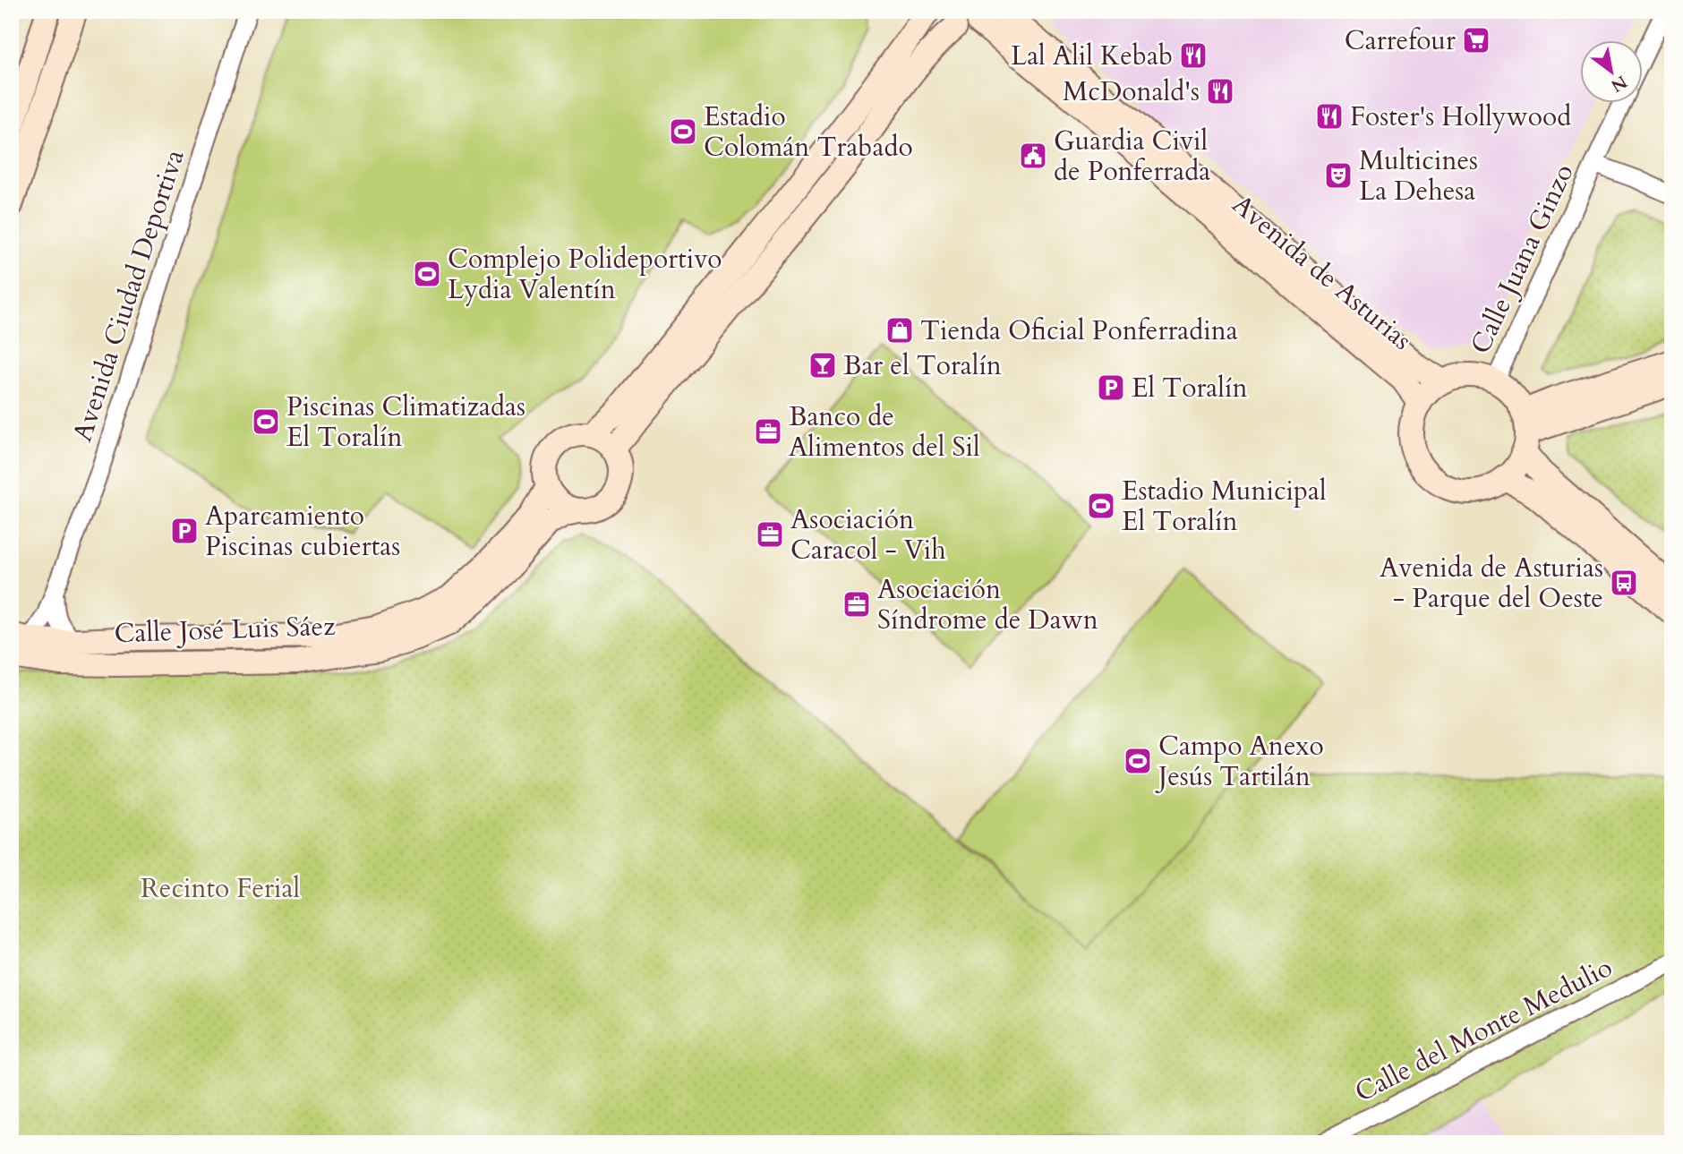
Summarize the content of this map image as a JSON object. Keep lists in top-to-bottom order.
{
  "streets": {
    "street": [
      "Calle Juana Ginzo",
      "Avenida de Asturias",
      "Avenida Ciudad Deportiva",
      "Calle José Luis Sáez",
      "Calle del Monte Medulio"
    ]
  },
  "crossings": [
    ["Calle Juana Ginzo", "Avenida de Asturias"],
    ["Avenida Ciudad Deportiva", "Calle José Luis Sáez"]
  ],
  "parks": ["Recinto Ferial"],
  "places": {
    "supermarket": ["Carrefour"],
    "restaurant": ["Lal Alil Kebab", "McDonald's", "Foster's Hollywood"],
    "sports": [
      "Estadio Colomán Trabado",
      "Complejo Polideportivo Lydia Valentín",
      "Piscinas Climatizadas El Toralín",
      "Estadio Municipal El Toralín",
      "Campo Anexo Jesús Tartilán"
    ],
    "public building": ["Guardia Civil de Ponferrada"],
    "theatre": ["Multicines La Dehesa"],
    "shop": ["Tienda Oficial Ponferradina"],
    "bar": ["Bar el Toralín"],
    "parking": ["El Toralín", "Aparcamiento Piscinas cubiertas"],
    "office": ["Banco de Alimentos del Sil", "Asociación Caracol - Vih", "Asociación Síndrome de Dawn"],
    "bus stop": ["Avenida de Asturias - Parque del Oeste"]
  },
  "north": "bottom right"
}
